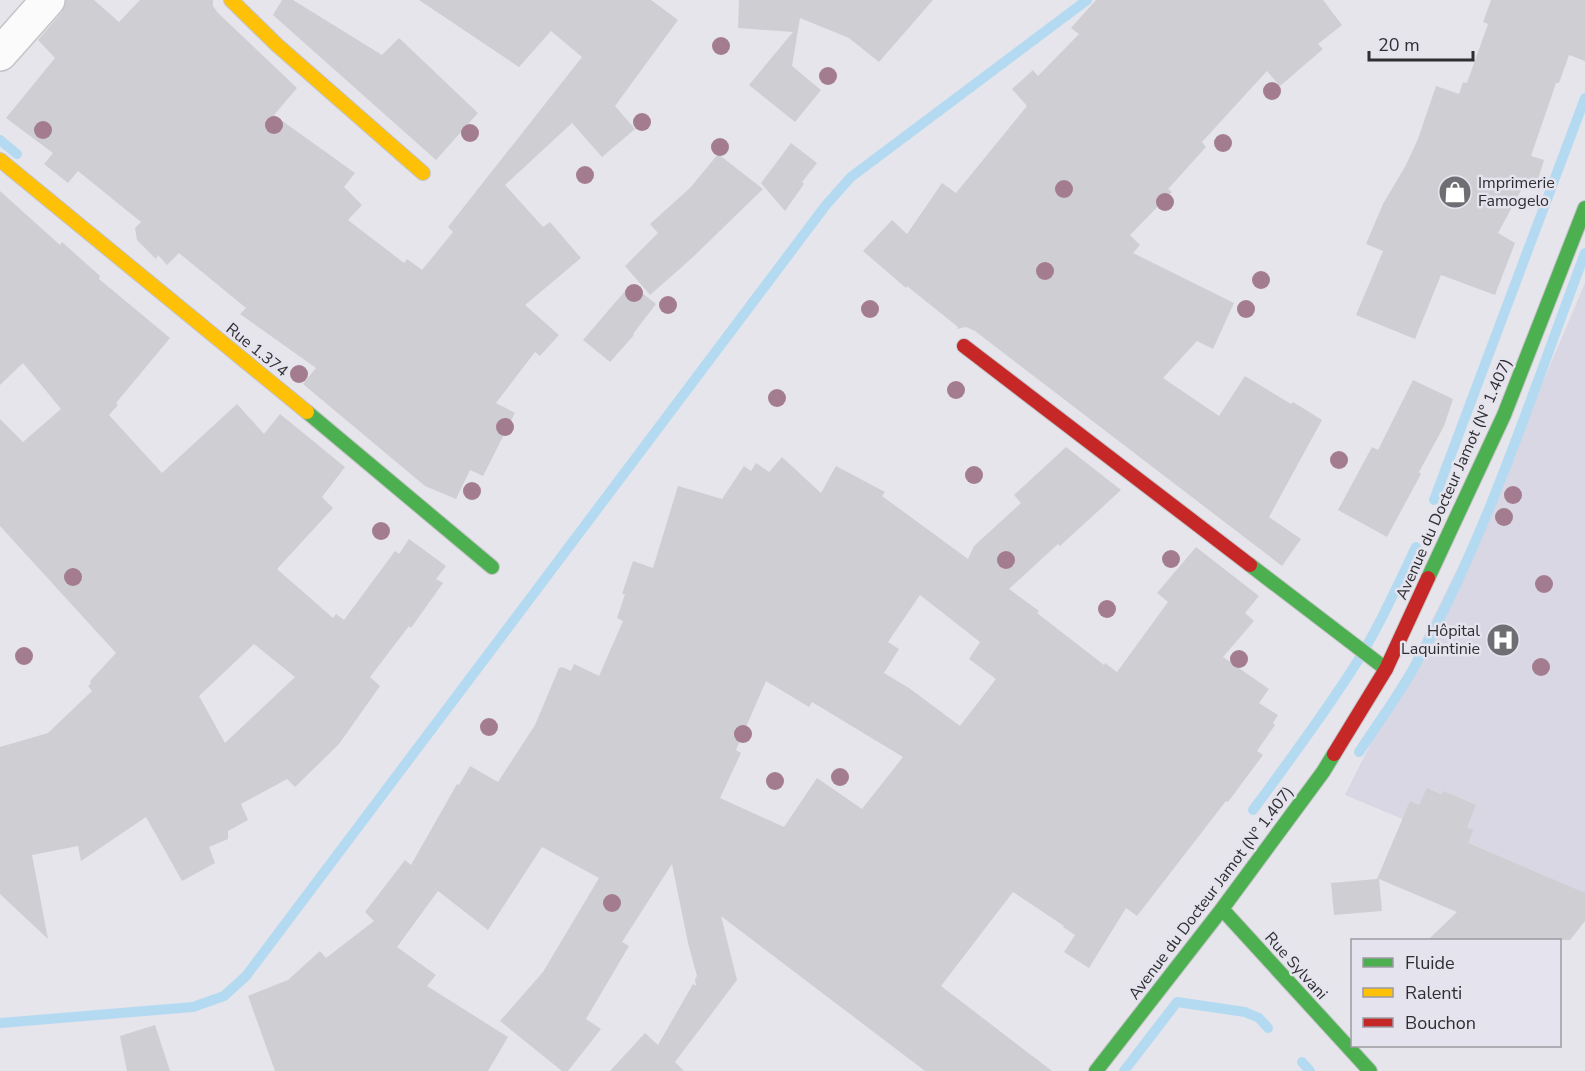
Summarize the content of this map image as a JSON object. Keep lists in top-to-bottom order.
{
  "streets": {
    "street": ["Rue 1.374", "Avenue du Docteur Jamot (N° 1.407)", "Rue Sylvani"]
  },
  "crossings": [
    ["Avenue du Docteur Jamot (N° 1.407)", "Rue Sylvani"]
  ],
  "places": {
    "shop": ["Imprimerie Famogelo"],
    "hospital": ["Hôpital Laquintinie"]
  },
  "legend": ["Fluide", "Ralenti", "Bouchon"],
  "scale_bar": "20 m"
}
